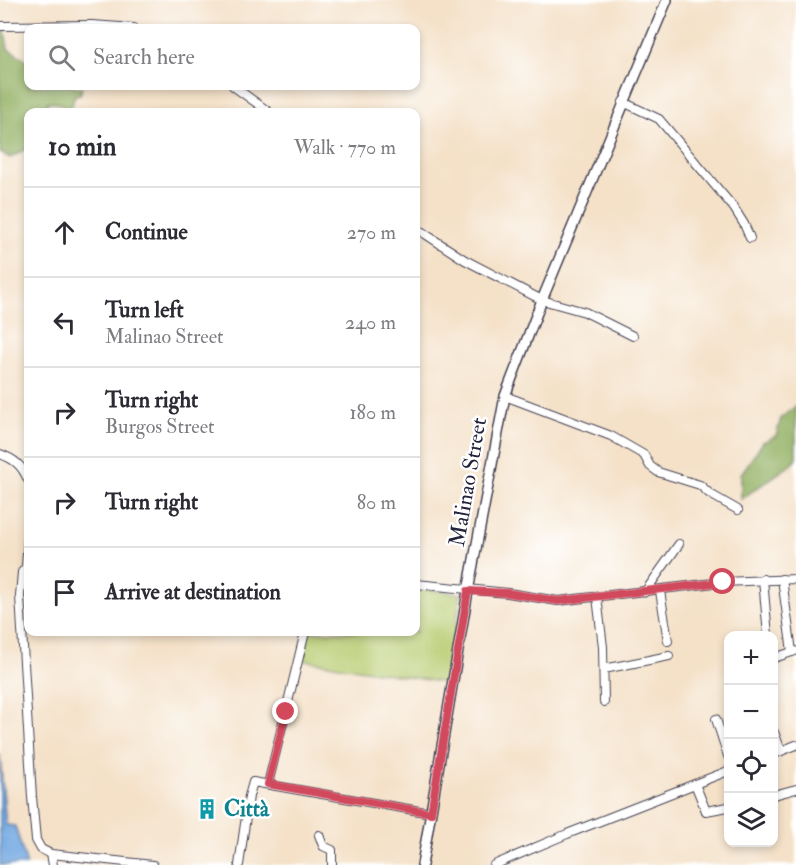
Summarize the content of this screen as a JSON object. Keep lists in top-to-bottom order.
{
  "streets": {
    "main road": ["Malinao Street"]
  },
  "places": {
    "building": ["Città"]
  },
  "page": {
    "search": "Search here",
    "heading": ["10 min", "Walk · 770 m"],
    "list": [
      ["Continue", "270 m"],
      ["Turn left", "Malinao Street", "240 m"],
      ["Turn right", "Burgos Street", "180 m"],
      ["Turn right", "80 m"],
      "Arrive at destination"
    ],
    "map_buttons": ["+", "−"]
  }
}
